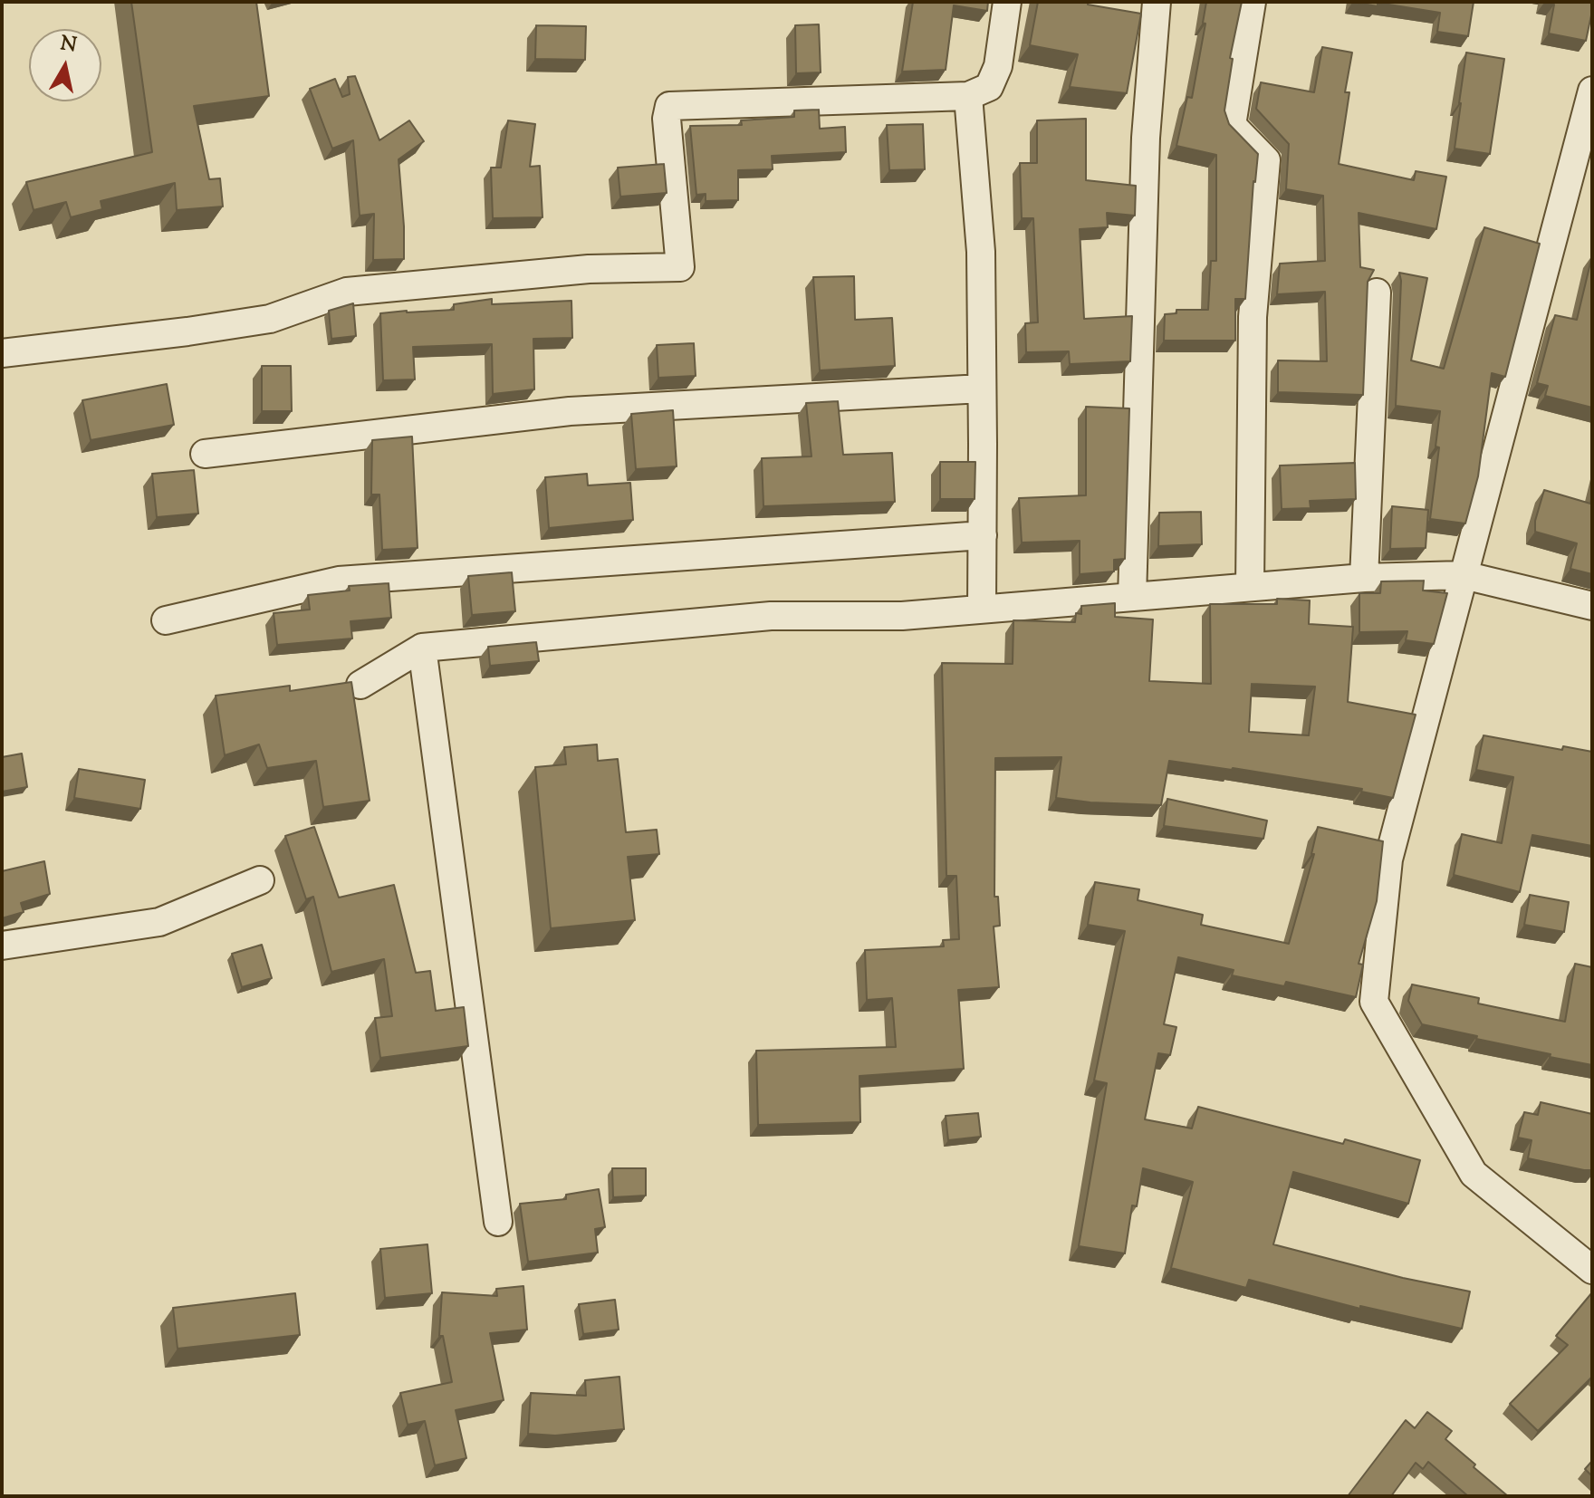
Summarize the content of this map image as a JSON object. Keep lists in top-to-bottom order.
{
  "north": "top"
}
